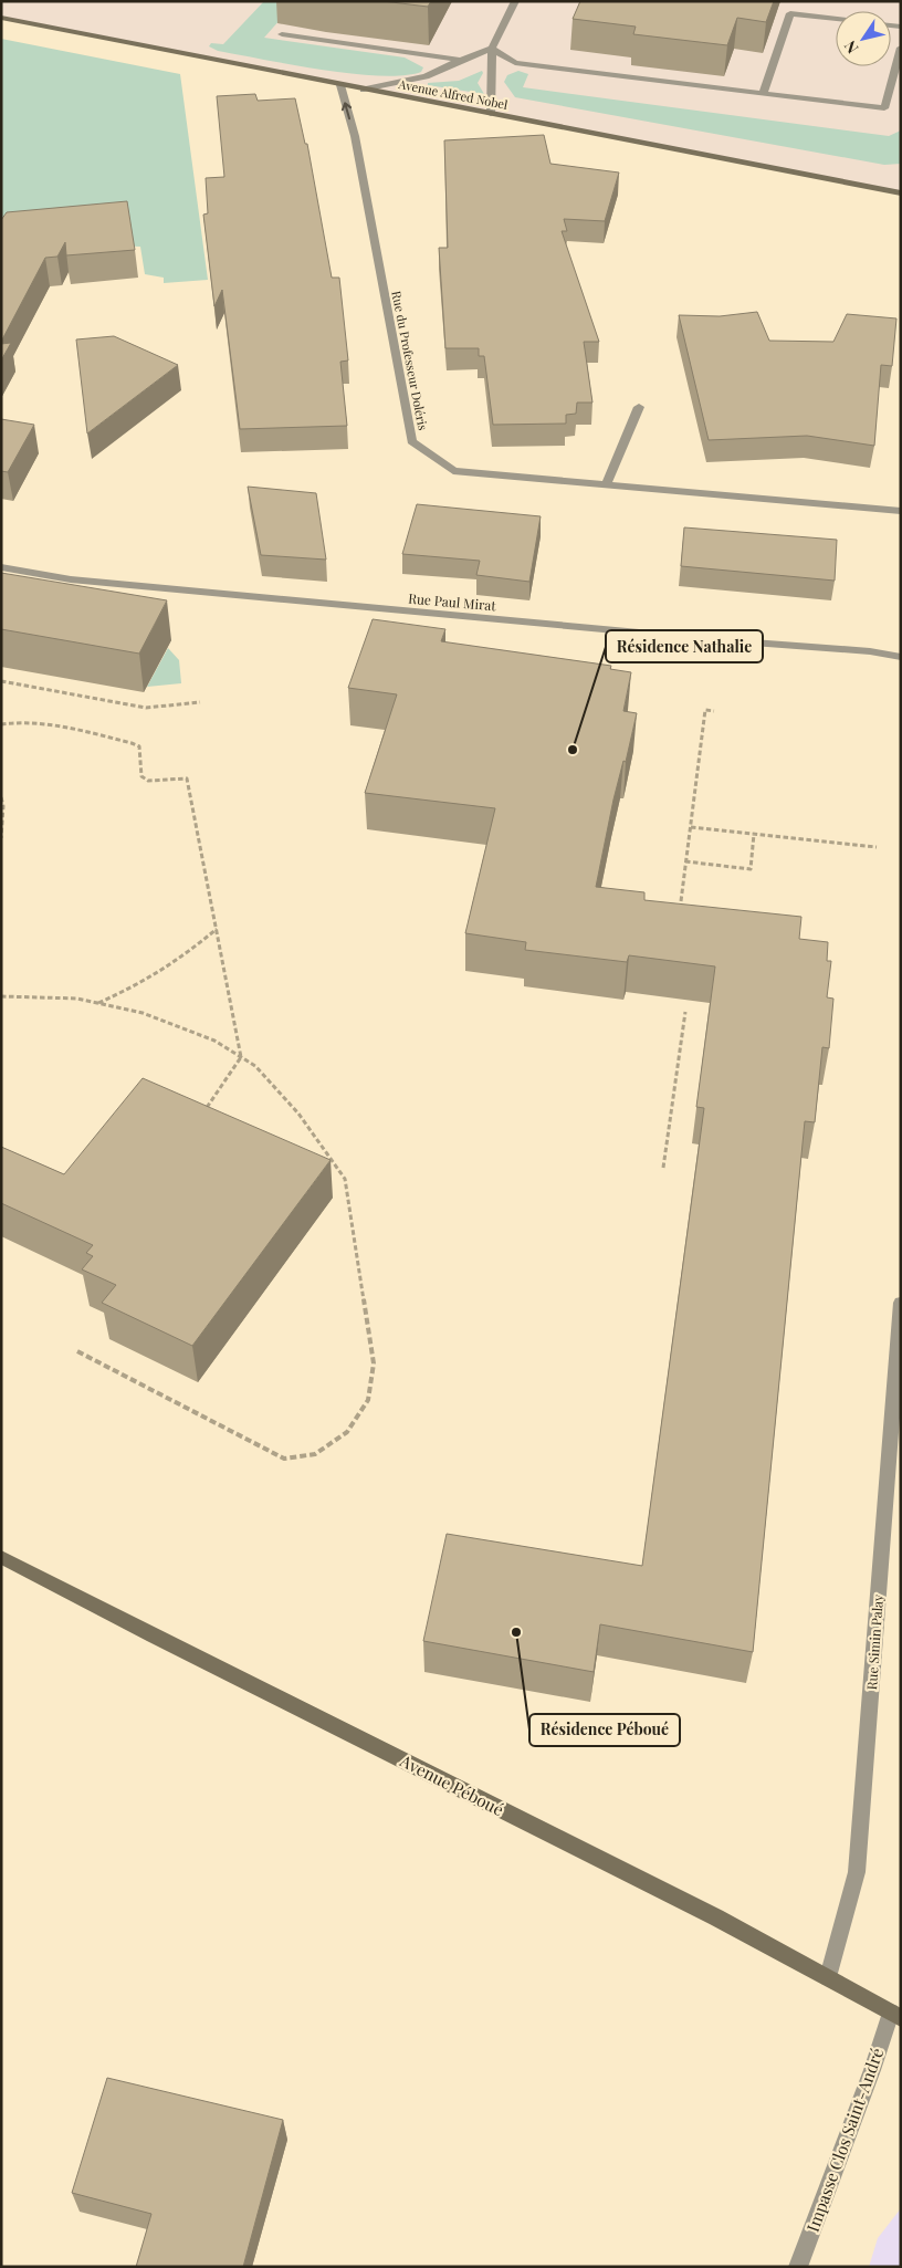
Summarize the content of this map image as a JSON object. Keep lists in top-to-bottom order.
{
  "streets": {
    "main road": ["Avenue Alfred Nobel", "Avenue Péboué"],
    "street": [
      "Rue du Professeur Doléris",
      "Rue Paul Mirat",
      "Rue Simin Palay",
      "Impasse Clos Saint-André"
    ]
  },
  "crossings": [
    ["Avenue Alfred Nobel", "Rue du Professeur Doléris"],
    ["Rue Simin Palay", "Avenue Péboué"],
    ["Avenue Péboué", "Impasse Clos Saint-André"]
  ],
  "one_way": ["Rue du Professeur Doléris"],
  "places": ["Résidence Nathalie", "Résidence Péboué"],
  "north": "bottom left"
}
